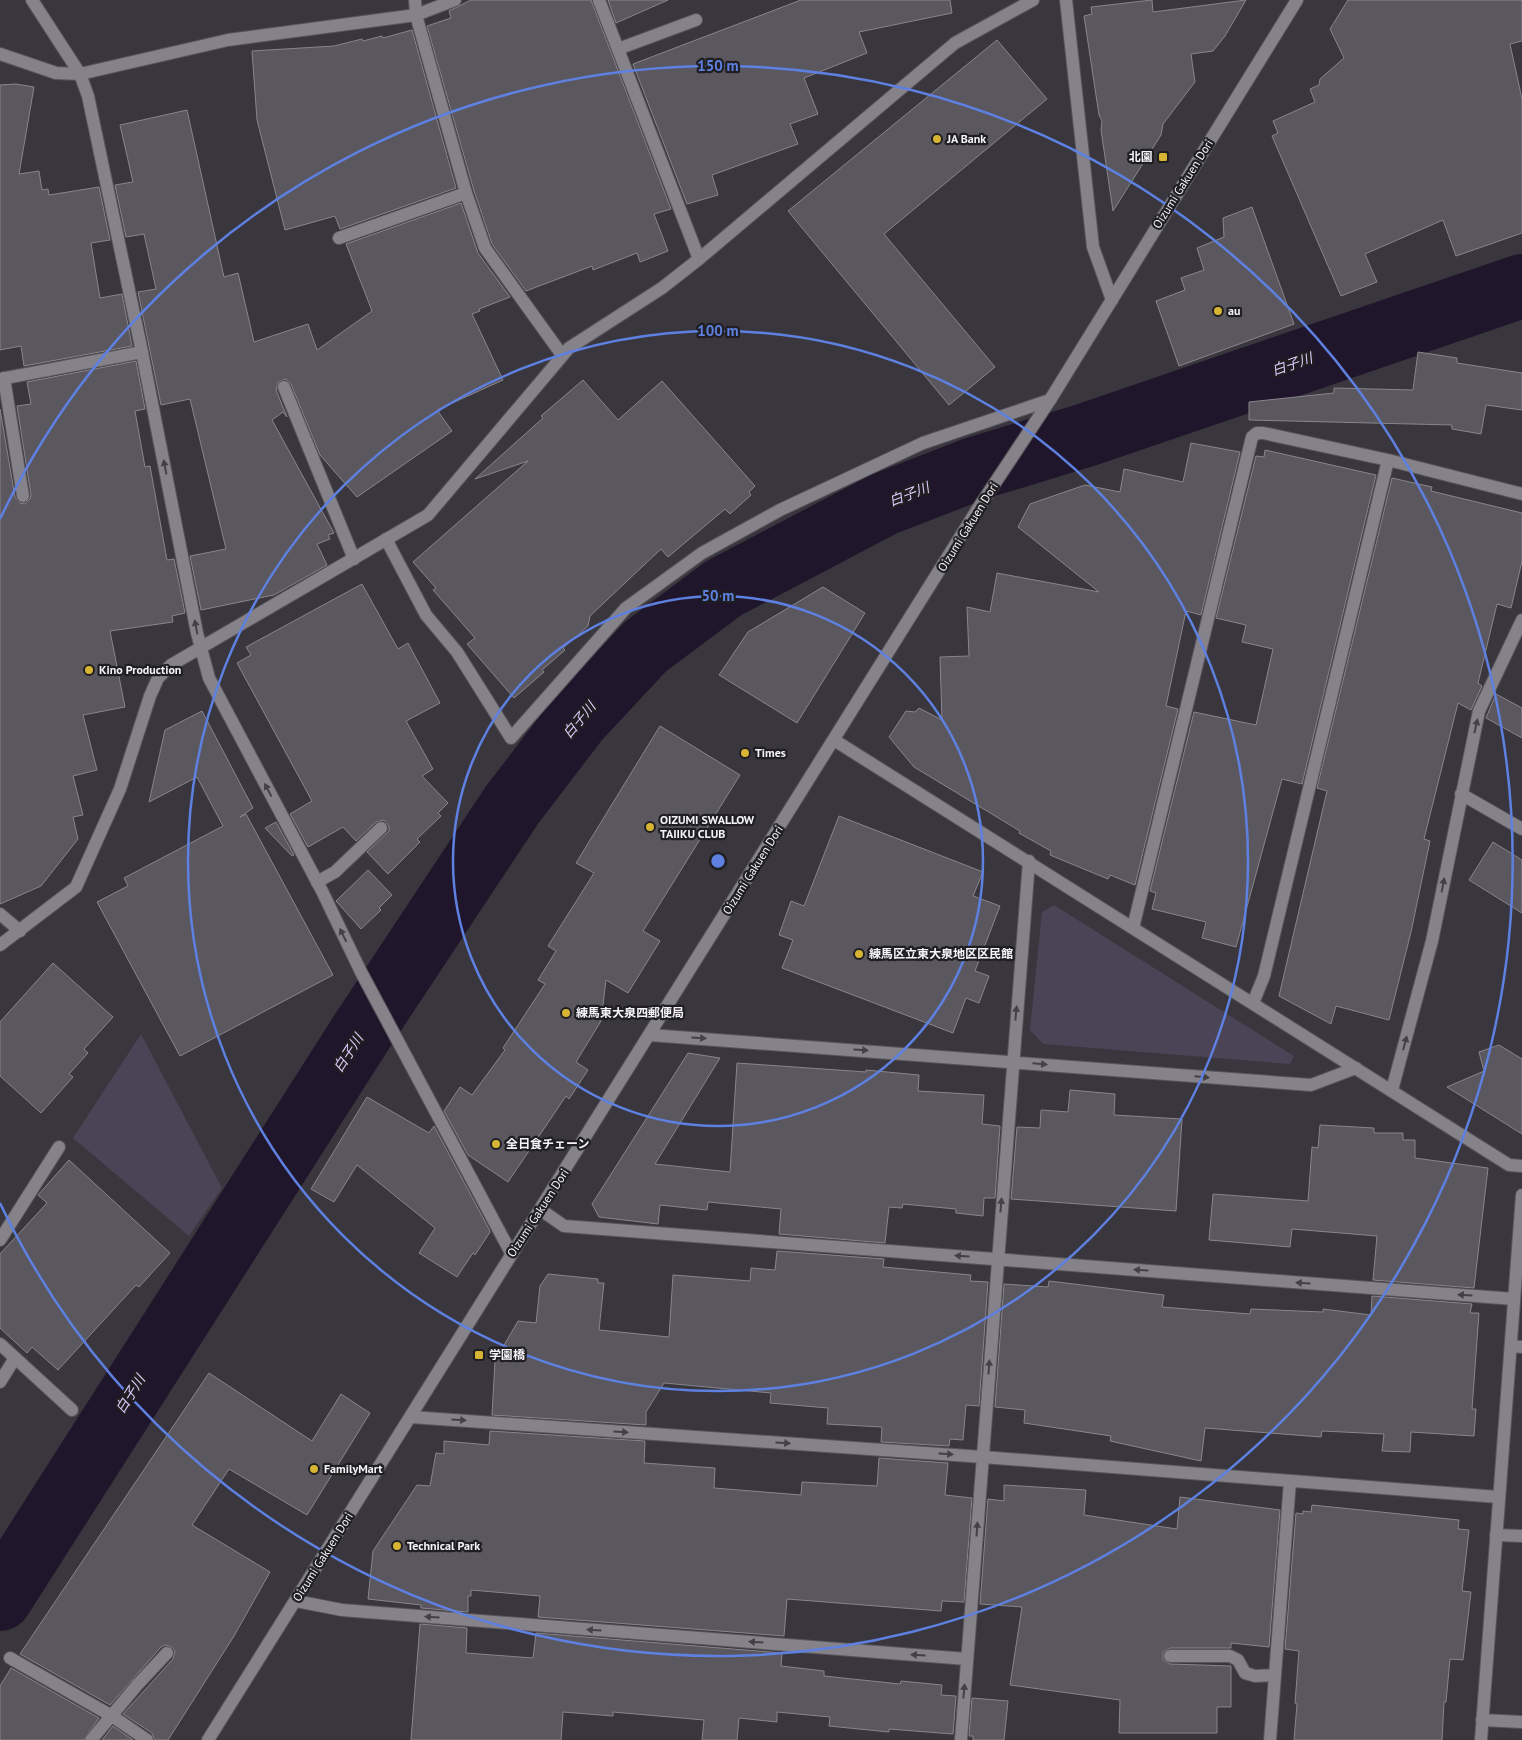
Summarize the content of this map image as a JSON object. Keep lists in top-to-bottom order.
{
  "streets": {
    "street": ["Oizumi Gakuen Dori"]
  },
  "water": ["白子川"],
  "places": {
    "other": [
      "JA Bank",
      "au",
      "Kino Production",
      "Times",
      "OIZUMI SWALLOW TAIIKU CLUB",
      "練馬区立東大泉地区区民館",
      "練馬東大泉四郵便局",
      "全日食チェーン",
      "FamilyMart",
      "Technical Park"
    ],
    "transit": ["北園", "学園橋"]
  },
  "rings": ["150 m", "100 m", "50 m"]
}
